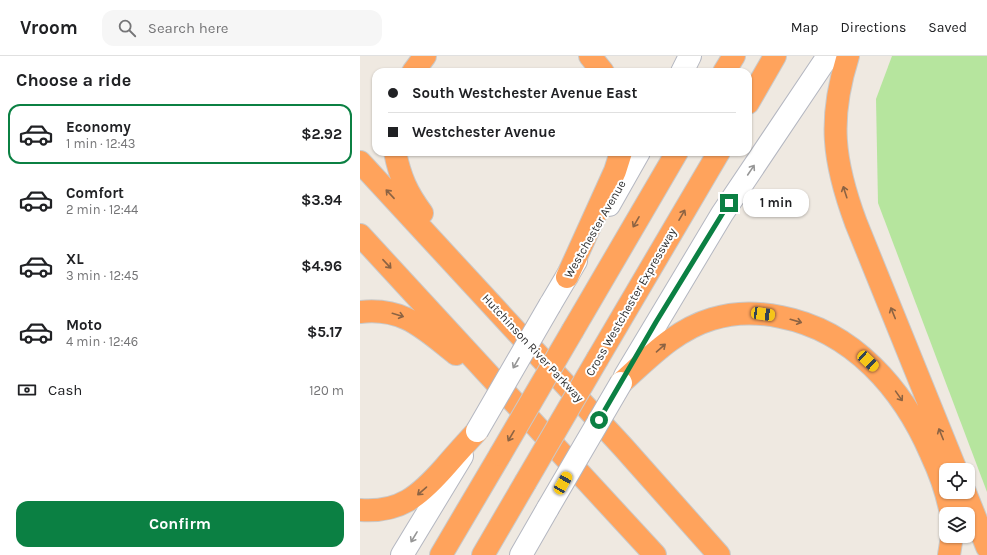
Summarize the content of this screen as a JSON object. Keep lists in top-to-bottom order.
{
  "streets": {
    "highway": ["Cross Westchester Expressway", "Hutchinson River Parkway"],
    "main road": ["Westchester Avenue"]
  },
  "page": {
    "header": "Vroom",
    "search": "Search here",
    "nav": ["Map", "Directions", "Saved"],
    "heading": "Choose a ride",
    "banner": ["South Westchester Avenue East", "Westchester Avenue"],
    "list": [
      {
        "name": "Economy",
        "note": "1 min · 12:43",
        "value": "$2.92"
      },
      {
        "name": "Comfort",
        "note": "2 min · 12:44",
        "value": "$3.94"
      },
      {
        "name": "XL",
        "note": "3 min · 12:45",
        "value": "$4.96"
      },
      {
        "name": "Moto",
        "note": "4 min · 12:46",
        "value": "$5.17"
      }
    ],
    "bubble": "1 min",
    "pay": ["Cash", "120 m"],
    "buttons": "Confirm"
  }
}
